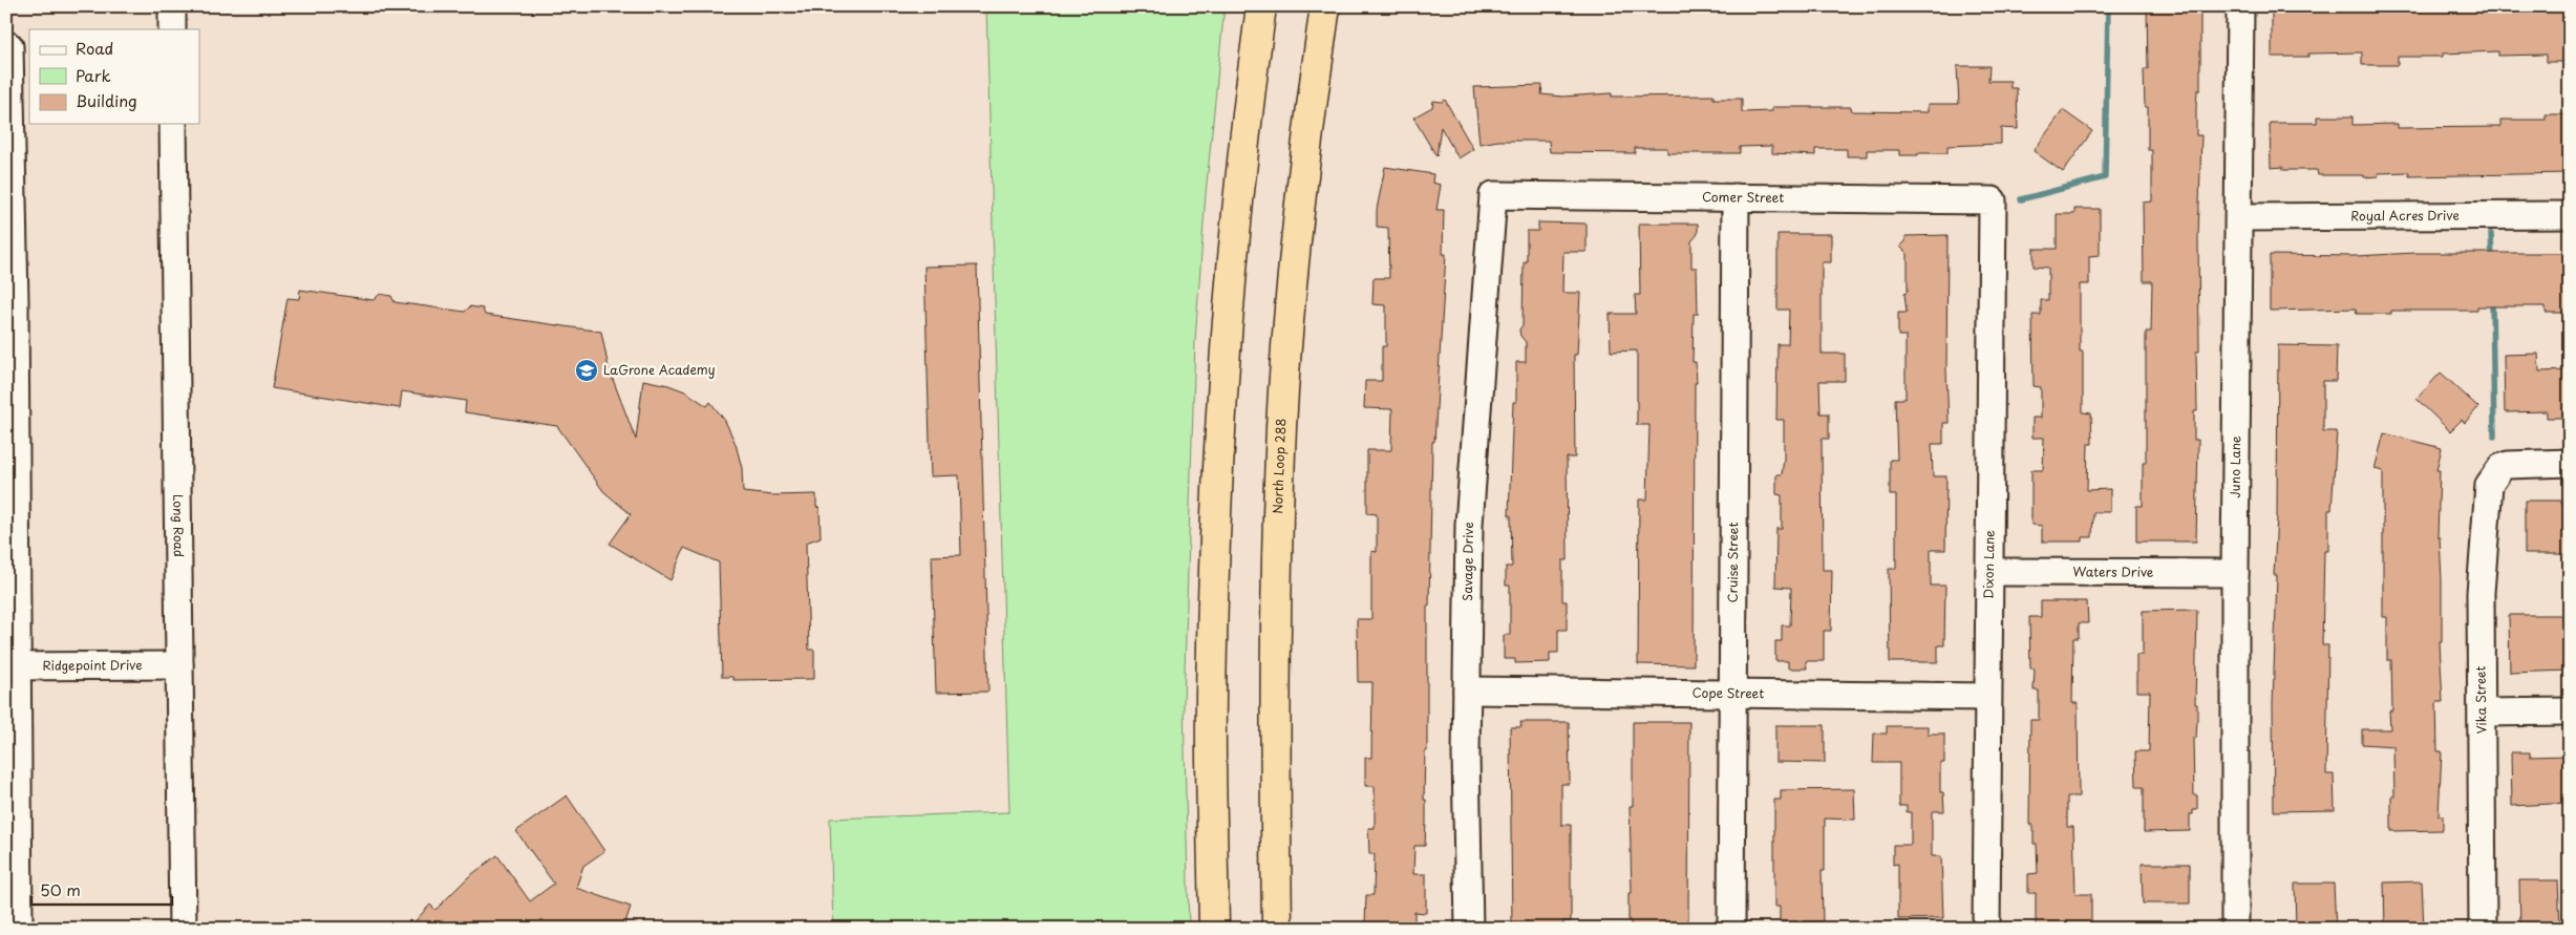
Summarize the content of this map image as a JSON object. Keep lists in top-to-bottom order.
{
  "streets": {
    "highway": ["North Loop 288"],
    "street": [
      "Comer Street",
      "Royal Acres Drive",
      "Juno Lane",
      "Long Road",
      "Savage Drive",
      "Cruise Street",
      "Dixon Lane",
      "Waters Drive",
      "Ridgepoint Drive",
      "Cope Street",
      "Vika Street"
    ]
  },
  "crossings": [
    ["Comer Street", "Savage Drive"],
    ["Comer Street", "Cruise Street"],
    ["Comer Street", "Dixon Lane"],
    ["Royal Acres Drive", "Juno Lane"],
    ["Juno Lane", "Waters Drive"],
    ["Long Road", "Ridgepoint Drive"],
    ["Savage Drive", "Cope Street"],
    ["Cruise Street", "Cope Street"],
    ["Dixon Lane", "Waters Drive"],
    ["Dixon Lane", "Cope Street"]
  ],
  "places": {
    "school or university": ["LaGrone Academy"]
  },
  "legend": ["Road", "Park", "Building"],
  "scale_bar": "50 m"
}
